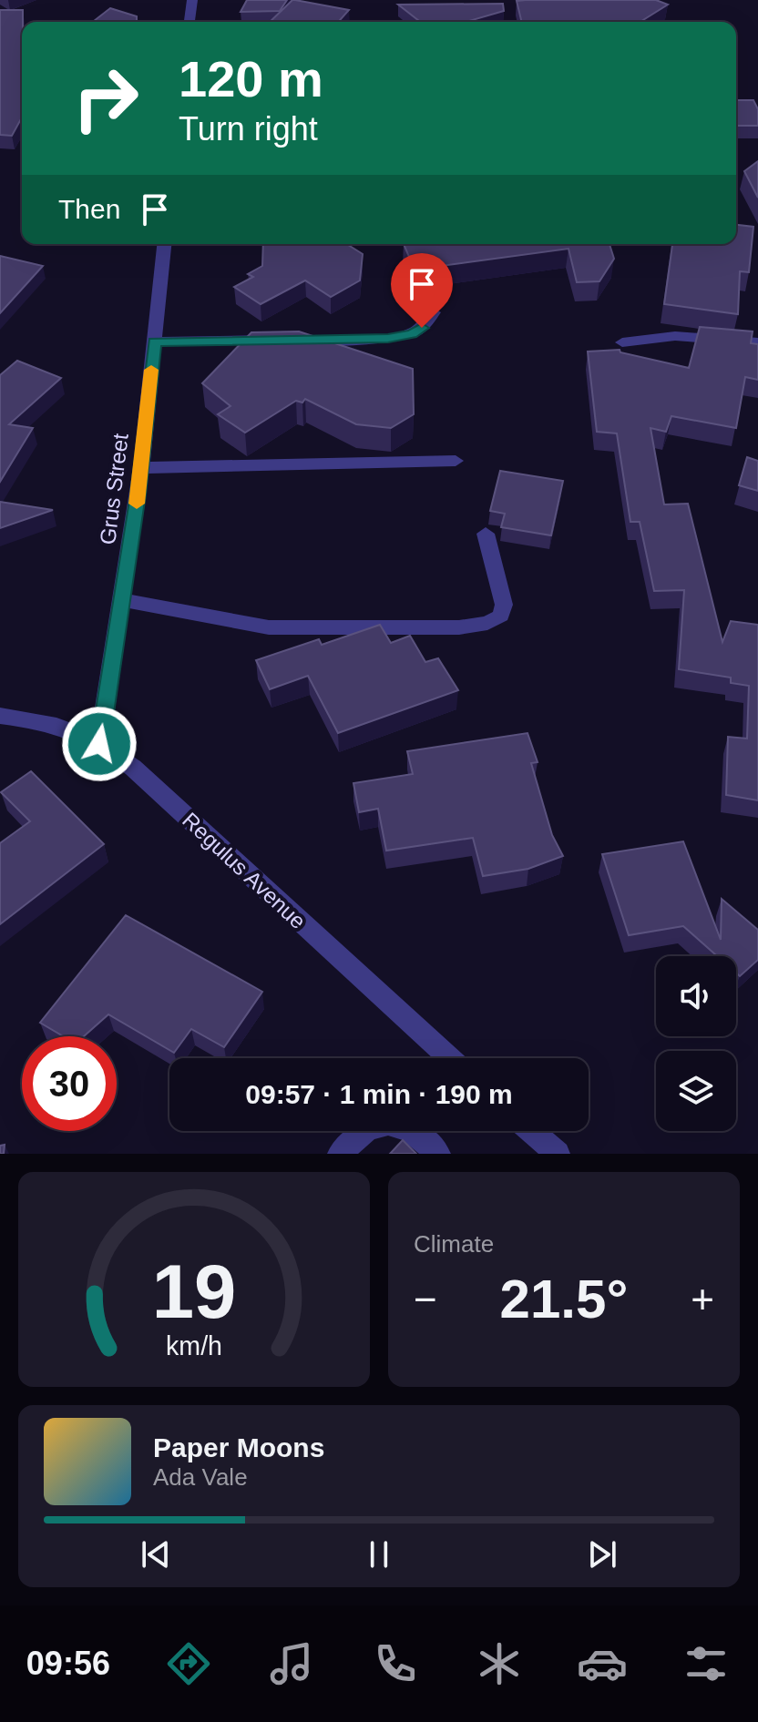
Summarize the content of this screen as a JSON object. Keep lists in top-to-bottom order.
{
  "streets": {
    "street": ["Grus Street", "Regulus Avenue"]
  },
  "crossings": [
    ["Grus Street", "Regulus Avenue"]
  ],
  "page": {
    "turn": ["120 m", "Turn right"],
    "then": "Then",
    "limit": "30",
    "trip": "09:57 · 1 min · 190 m",
    "tile": "Climate",
    "heat": ["−", "21.5°", "+"],
    "song": ["Paper Moons", "Ada Vale"],
    "tabs": "09:56",
    "gauge": ["19", "km/h"]
  }
}
